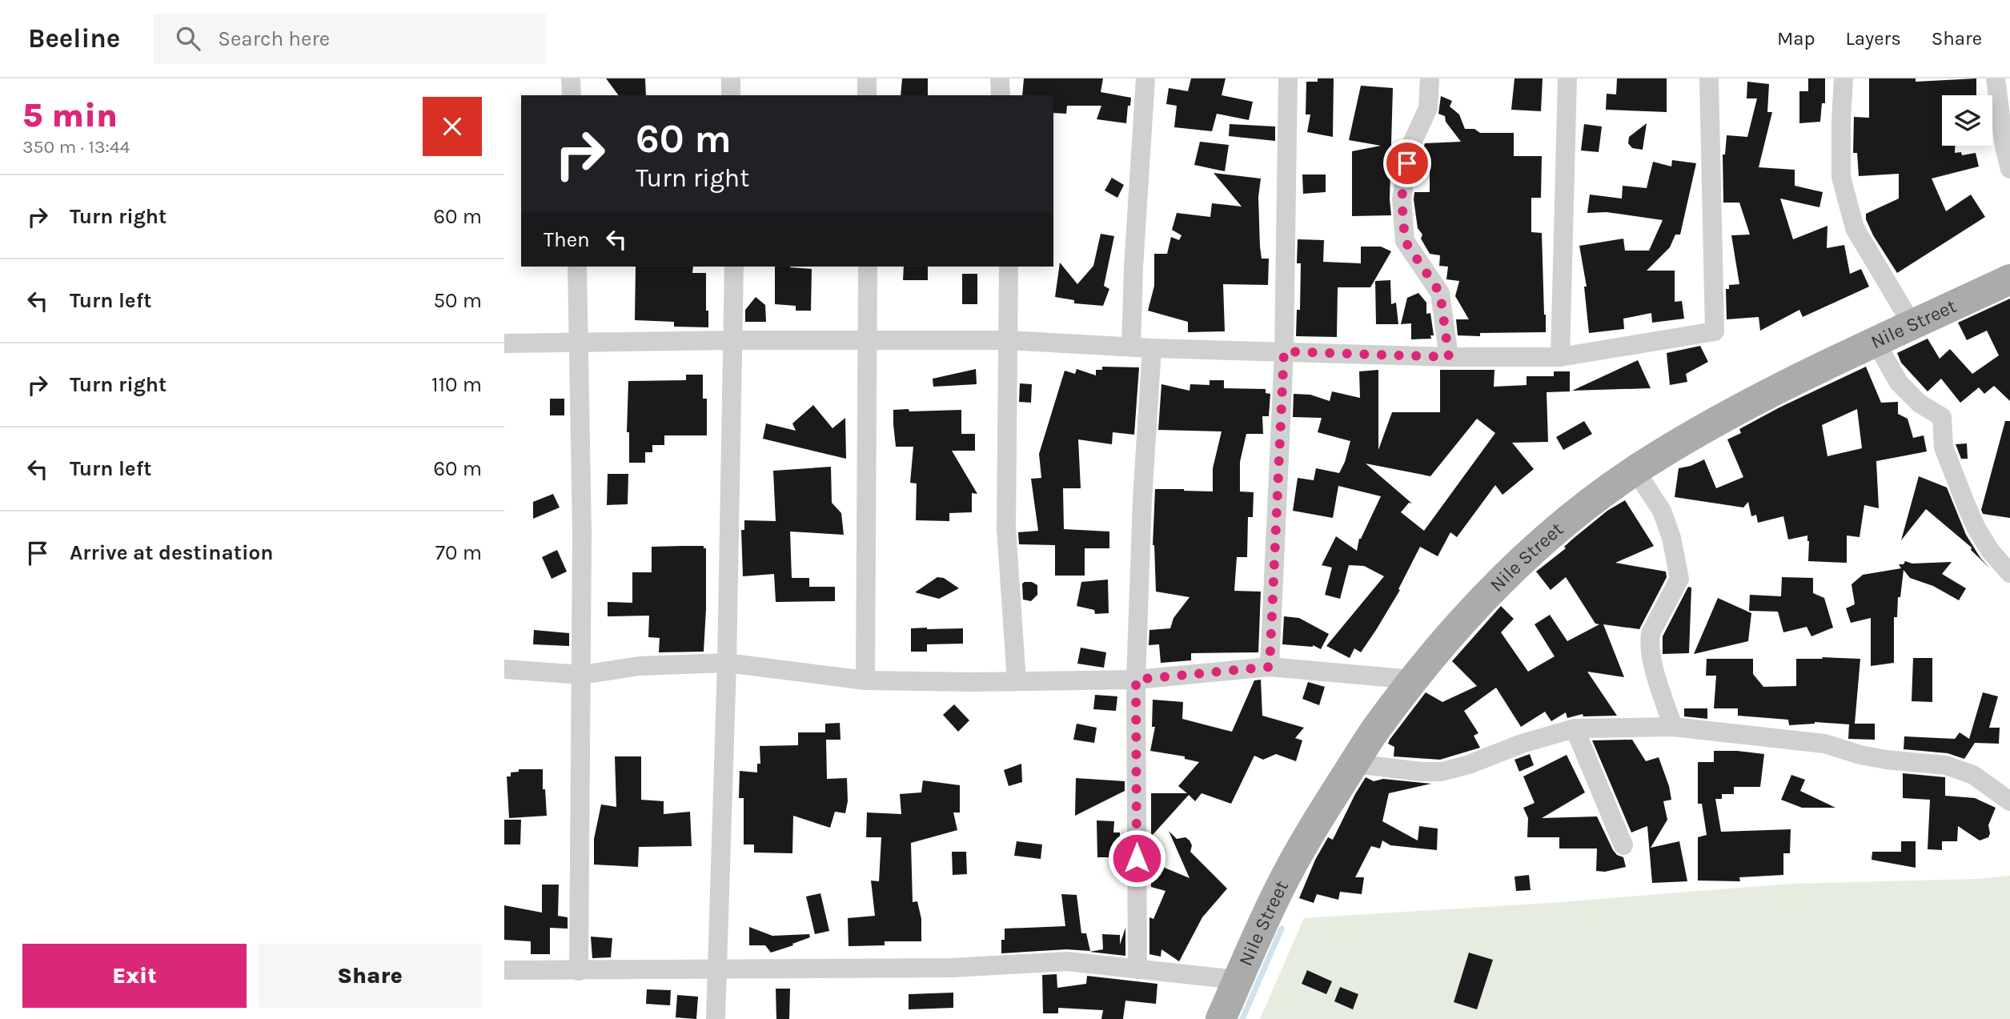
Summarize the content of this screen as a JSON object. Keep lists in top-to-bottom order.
{
  "streets": {
    "main road": ["Nile Street"]
  },
  "page": {
    "header": "Beeline",
    "search": "Search here",
    "nav": ["Map", "Layers", "Share"],
    "heading": ["5 min", "350 m · 13:44"],
    "turn": ["60 m", "Turn right"],
    "list": [
      {
        "name": "Turn right",
        "value": "60 m"
      },
      {
        "name": "Turn left",
        "value": "50 m"
      },
      {
        "name": "Turn right",
        "value": "110 m"
      },
      {
        "name": "Turn left",
        "value": "60 m"
      },
      {
        "name": "Arrive at destination",
        "value": "70 m"
      }
    ],
    "then": "Then",
    "buttons": ["Exit", "Share"]
  }
}
